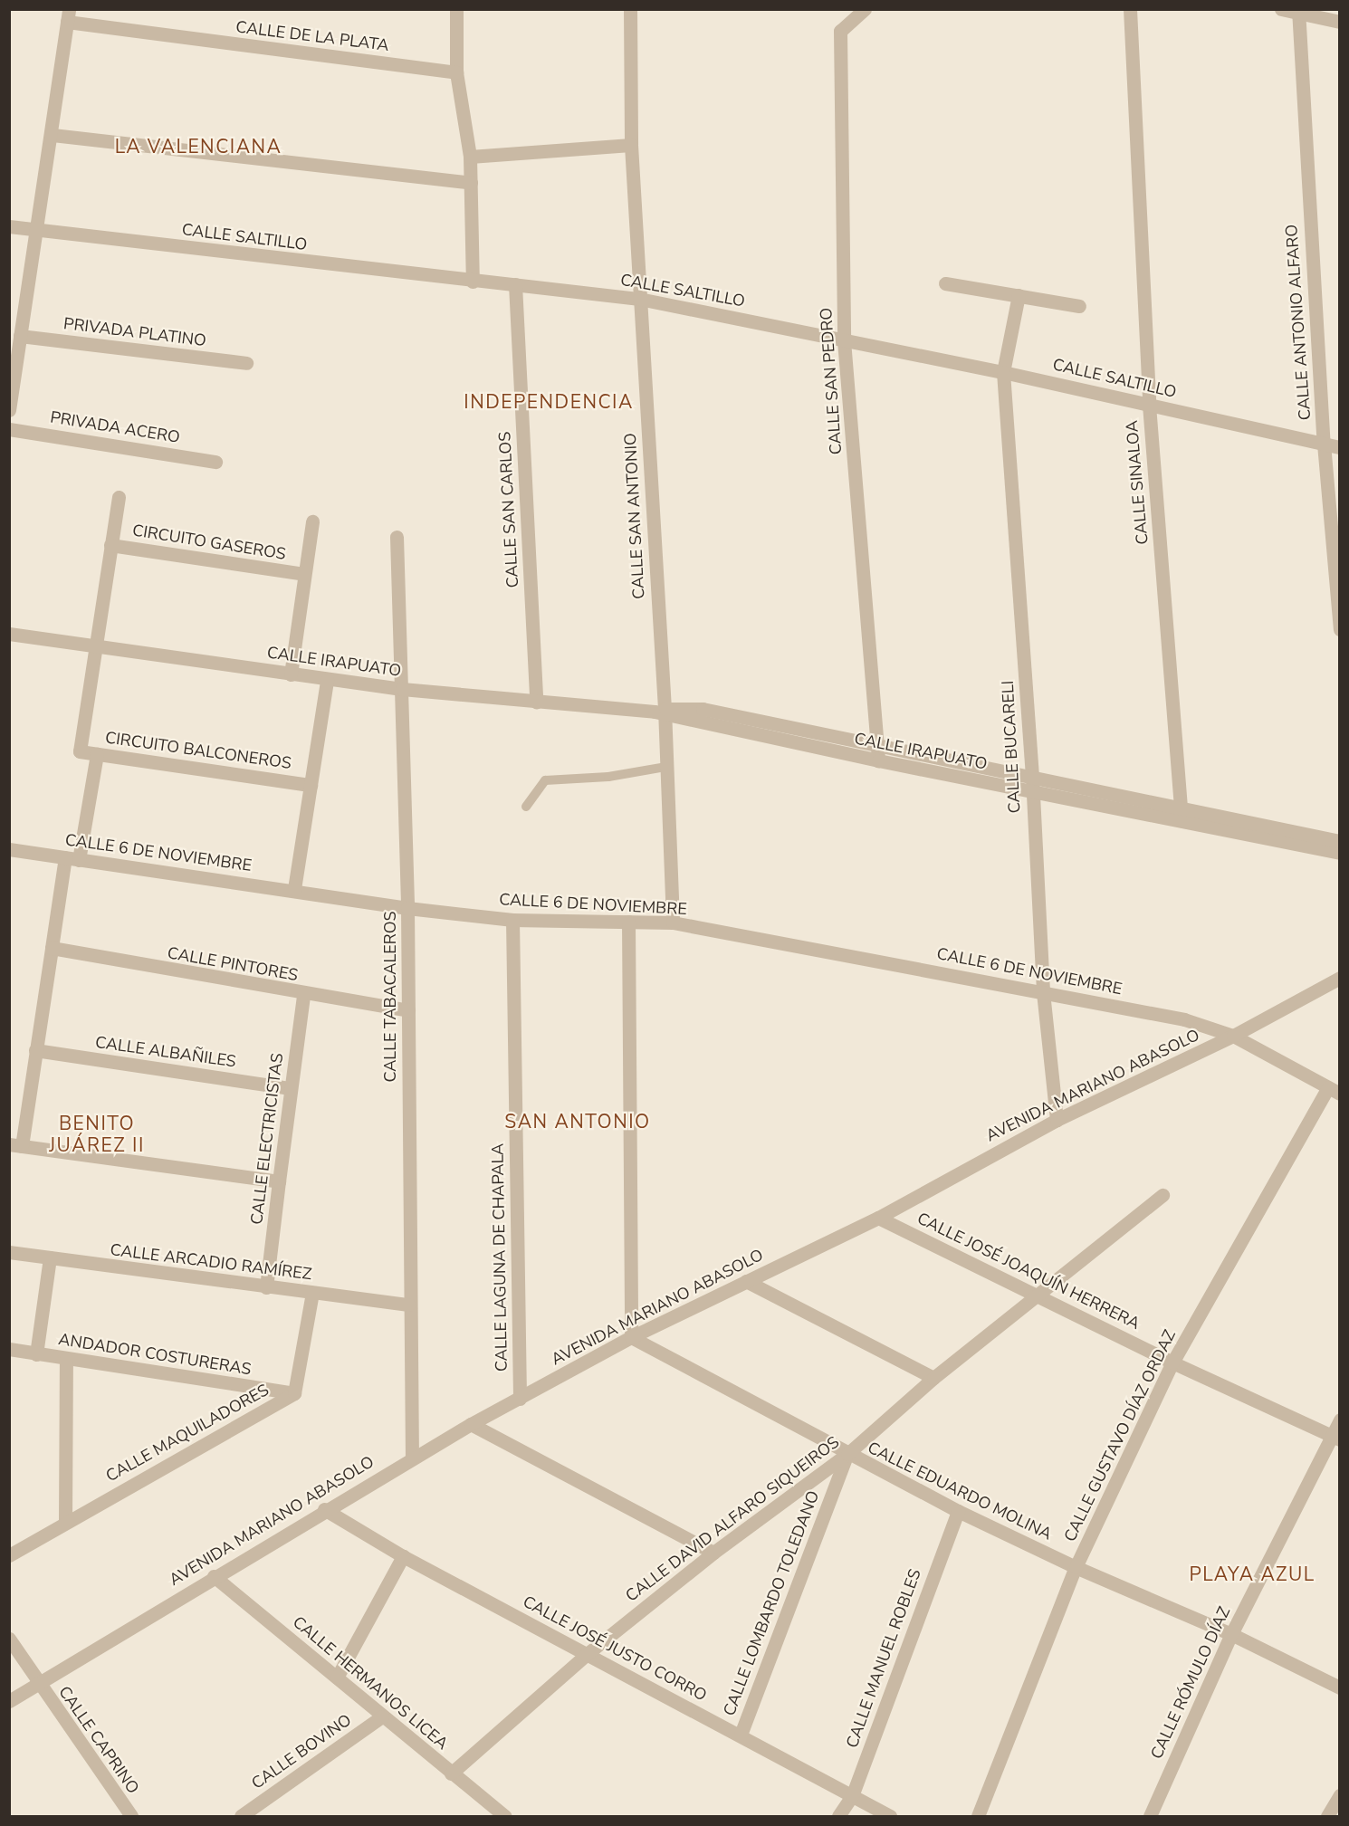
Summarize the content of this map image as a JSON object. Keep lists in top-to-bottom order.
{
  "streets": {
    "street": [
      "CALLE DE LA PLATA",
      "CALLE SALTILLO",
      "CALLE ANTONIO ALFARO",
      "PRIVADA PLATINO",
      "CALLE SAN PEDRO",
      "PRIVADA ACERO",
      "CALLE SINALOA",
      "CALLE SAN CARLOS",
      "CALLE SAN ANTONIO",
      "CIRCUITO GASEROS",
      "CALLE IRAPUATO",
      "CALLE BUCARELI",
      "CIRCUITO BALCONEROS",
      "CALLE 6 DE NOVIEMBRE",
      "CALLE PINTORES",
      "CALLE TABACALEROS",
      "CALLE ALBAÑILES",
      "AVENIDA MARIANO ABASOLO",
      "CALLE ELECTRICISTAS",
      "CALLE LAGUNA DE CHAPALA",
      "CALLE ARCADIO RAMÍREZ",
      "CALLE JOSÉ JOAQUÍN HERRERA",
      "ANDADOR COSTURERAS",
      "CALLE MAQUILADORES",
      "CALLE GUSTAVO DÍAZ ORDAZ",
      "CALLE EDUARDO MOLINA",
      "CALLE DAVID ALFARO SIQUEIROS",
      "CALLE LOMBARDO TOLEDANO",
      "CALLE JOSÉ JUSTO CORRO",
      "CALLE MANUEL ROBLES",
      "CALLE HERMANOS LICEA",
      "CALLE RÓMULO DÍAZ",
      "CALLE CAPRINO",
      "CALLE BOVINO"
    ]
  },
  "crossings": [
    ["CALLE SALTILLO", "CALLE ANTONIO ALFARO"],
    ["CALLE SALTILLO", "CALLE SAN PEDRO"],
    ["CALLE SALTILLO", "CALLE SINALOA"],
    ["CALLE SALTILLO", "CALLE SAN CARLOS"],
    ["CALLE SALTILLO", "CALLE SAN ANTONIO"],
    ["CALLE SALTILLO", "CALLE BUCARELI"],
    ["CALLE SAN PEDRO", "CALLE IRAPUATO"],
    ["CALLE SINALOA", "CALLE IRAPUATO"],
    ["CALLE SAN CARLOS", "CALLE IRAPUATO"],
    ["CALLE SAN ANTONIO", "CALLE IRAPUATO"],
    ["CALLE SAN ANTONIO", "CALLE 6 DE NOVIEMBRE"],
    ["CIRCUITO GASEROS", "CALLE IRAPUATO"],
    ["CIRCUITO GASEROS", "CIRCUITO BALCONEROS"],
    ["CALLE IRAPUATO", "CALLE BUCARELI"],
    ["CALLE IRAPUATO", "CIRCUITO BALCONEROS"],
    ["CALLE IRAPUATO", "CALLE TABACALEROS"],
    ["CALLE BUCARELI", "CALLE 6 DE NOVIEMBRE"],
    ["CALLE BUCARELI", "AVENIDA MARIANO ABASOLO"],
    ["CALLE 6 DE NOVIEMBRE", "CALLE TABACALEROS"],
    ["CALLE 6 DE NOVIEMBRE", "AVENIDA MARIANO ABASOLO"],
    ["CALLE 6 DE NOVIEMBRE", "CALLE LAGUNA DE CHAPALA"],
    ["CALLE 6 DE NOVIEMBRE", "CALLE GUSTAVO DÍAZ ORDAZ"],
    ["CALLE PINTORES", "CALLE TABACALEROS"],
    ["CALLE PINTORES", "CALLE ELECTRICISTAS"],
    ["CALLE TABACALEROS", "AVENIDA MARIANO ABASOLO"],
    ["CALLE TABACALEROS", "CALLE ARCADIO RAMÍREZ"],
    ["CALLE ALBAÑILES", "CALLE ELECTRICISTAS"],
    ["AVENIDA MARIANO ABASOLO", "CALLE LAGUNA DE CHAPALA"],
    ["AVENIDA MARIANO ABASOLO", "CALLE JOSÉ JOAQUÍN HERRERA"],
    ["AVENIDA MARIANO ABASOLO", "CALLE EDUARDO MOLINA"],
    ["AVENIDA MARIANO ABASOLO", "CALLE JOSÉ JUSTO CORRO"],
    ["AVENIDA MARIANO ABASOLO", "CALLE HERMANOS LICEA"],
    ["AVENIDA MARIANO ABASOLO", "CALLE CAPRINO"],
    ["CALLE ELECTRICISTAS", "CALLE ARCADIO RAMÍREZ"],
    ["CALLE ARCADIO RAMÍREZ", "CALLE MAQUILADORES"],
    ["CALLE JOSÉ JOAQUÍN HERRERA", "CALLE GUSTAVO DÍAZ ORDAZ"],
    ["CALLE JOSÉ JOAQUÍN HERRERA", "CALLE DAVID ALFARO SIQUEIROS"],
    ["CALLE JOSÉ JOAQUÍN HERRERA", "CALLE RÓMULO DÍAZ"],
    ["ANDADOR COSTURERAS", "CALLE MAQUILADORES"],
    ["CALLE GUSTAVO DÍAZ ORDAZ", "CALLE EDUARDO MOLINA"],
    ["CALLE EDUARDO MOLINA", "CALLE DAVID ALFARO SIQUEIROS"],
    ["CALLE EDUARDO MOLINA", "CALLE LOMBARDO TOLEDANO"],
    ["CALLE EDUARDO MOLINA", "CALLE MANUEL ROBLES"],
    ["CALLE EDUARDO MOLINA", "CALLE RÓMULO DÍAZ"],
    ["CALLE DAVID ALFARO SIQUEIROS", "CALLE LOMBARDO TOLEDANO"],
    ["CALLE DAVID ALFARO SIQUEIROS", "CALLE JOSÉ JUSTO CORRO"],
    ["CALLE DAVID ALFARO SIQUEIROS", "CALLE HERMANOS LICEA"],
    ["CALLE LOMBARDO TOLEDANO", "CALLE JOSÉ JUSTO CORRO"],
    ["CALLE JOSÉ JUSTO CORRO", "CALLE MANUEL ROBLES"],
    ["CALLE HERMANOS LICEA", "CALLE BOVINO"]
  ],
  "districts": [
    "LA VALENCIANA",
    "INDEPENDENCIA",
    "SAN ANTONIO",
    "BENITO JUÁREZ II",
    "PLAYA AZUL"
  ]
}
